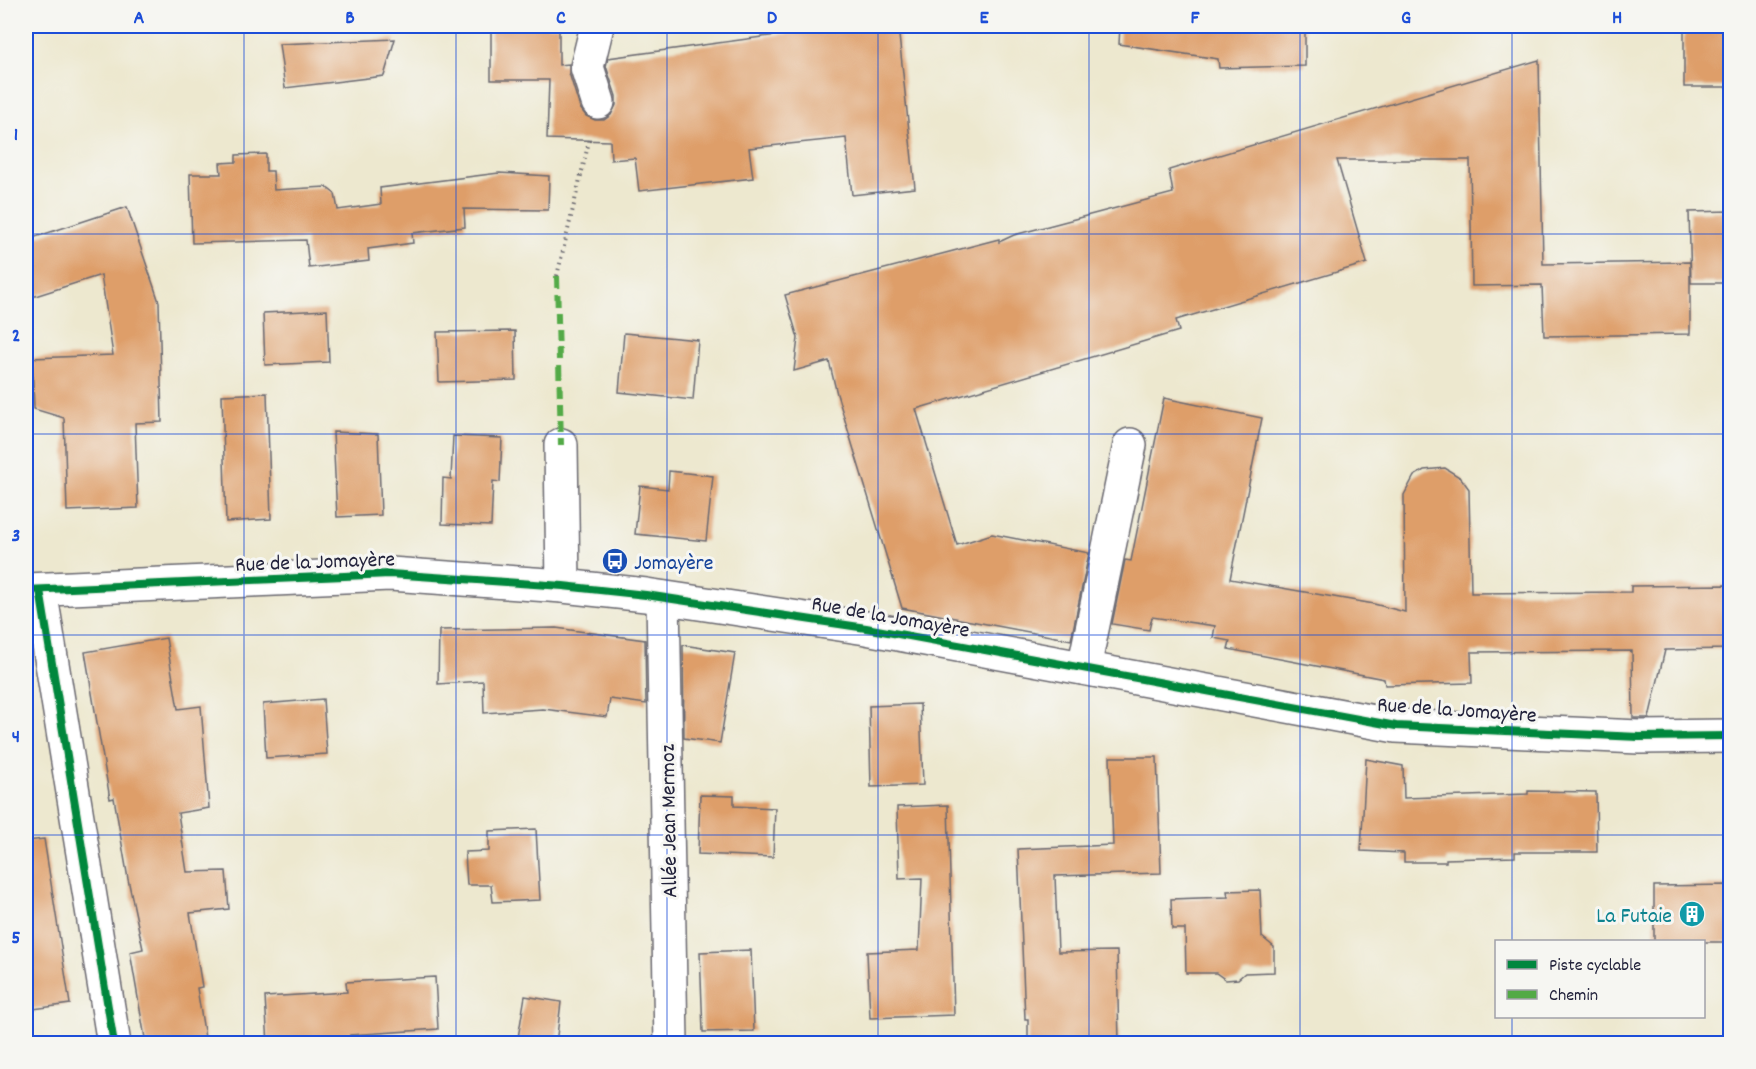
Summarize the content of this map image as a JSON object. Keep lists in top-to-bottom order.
{
  "streets": {
    "street": ["Rue de la Jomayère", "Allée Jean Mermoz"]
  },
  "crossings": [
    ["Rue de la Jomayère", "Allée Jean Mermoz"]
  ],
  "places": {
    "bus stop": ["Jomayère"],
    "building": ["La Futaie"]
  },
  "legend": ["Piste cyclable", "Chemin"],
  "grid": {
    "columns": [
      "A",
      "B",
      "C",
      "D",
      "E",
      "F",
      "G",
      "H"
    ],
    "rows": [
      "1",
      "2",
      "3",
      "4",
      "5"
    ]
  }
}
